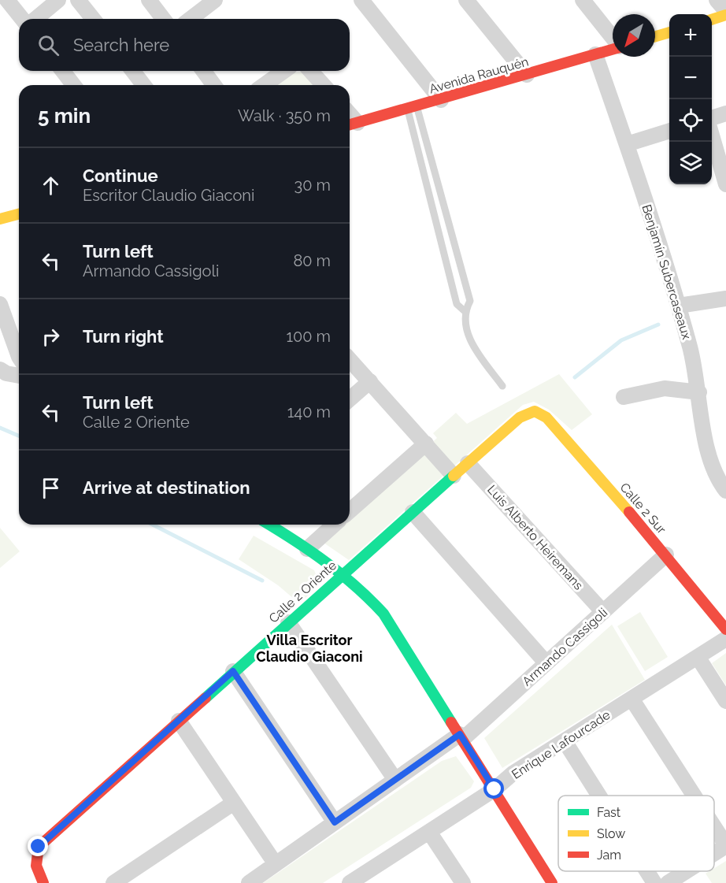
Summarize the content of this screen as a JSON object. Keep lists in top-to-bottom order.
{
  "streets": {
    "street": [
      "Avenida Rauquén",
      "Benjamín Subercaseaux",
      "Calle 2 Sur",
      "Luis Alberto Heiremans",
      "Calle 2 Oriente",
      "Armando Cassigoli",
      "Enrique Lafourcade"
    ]
  },
  "crossings": [
    ["Avenida Rauquén", "Benjamín Subercaseaux"],
    ["Calle 2 Sur", "Calle 2 Oriente"],
    ["Calle 2 Sur", "Armando Cassigoli"],
    ["Luis Alberto Heiremans", "Calle 2 Oriente"],
    ["Luis Alberto Heiremans", "Armando Cassigoli"]
  ],
  "districts": ["Villa Escritor Claudio Giaconi"],
  "legend": ["Fast", "Slow", "Jam"],
  "north": "bottom left",
  "page": {
    "map_buttons": ["+", "−"],
    "search": "Search here",
    "heading": ["5 min", "Walk · 350 m"],
    "list": [
      ["Continue", "Escritor Claudio Giaconi", "30 m"],
      ["Turn left", "Armando Cassigoli", "80 m"],
      ["Turn right", "100 m"],
      ["Turn left", "Calle 2 Oriente", "140 m"],
      "Arrive at destination"
    ]
  }
}
